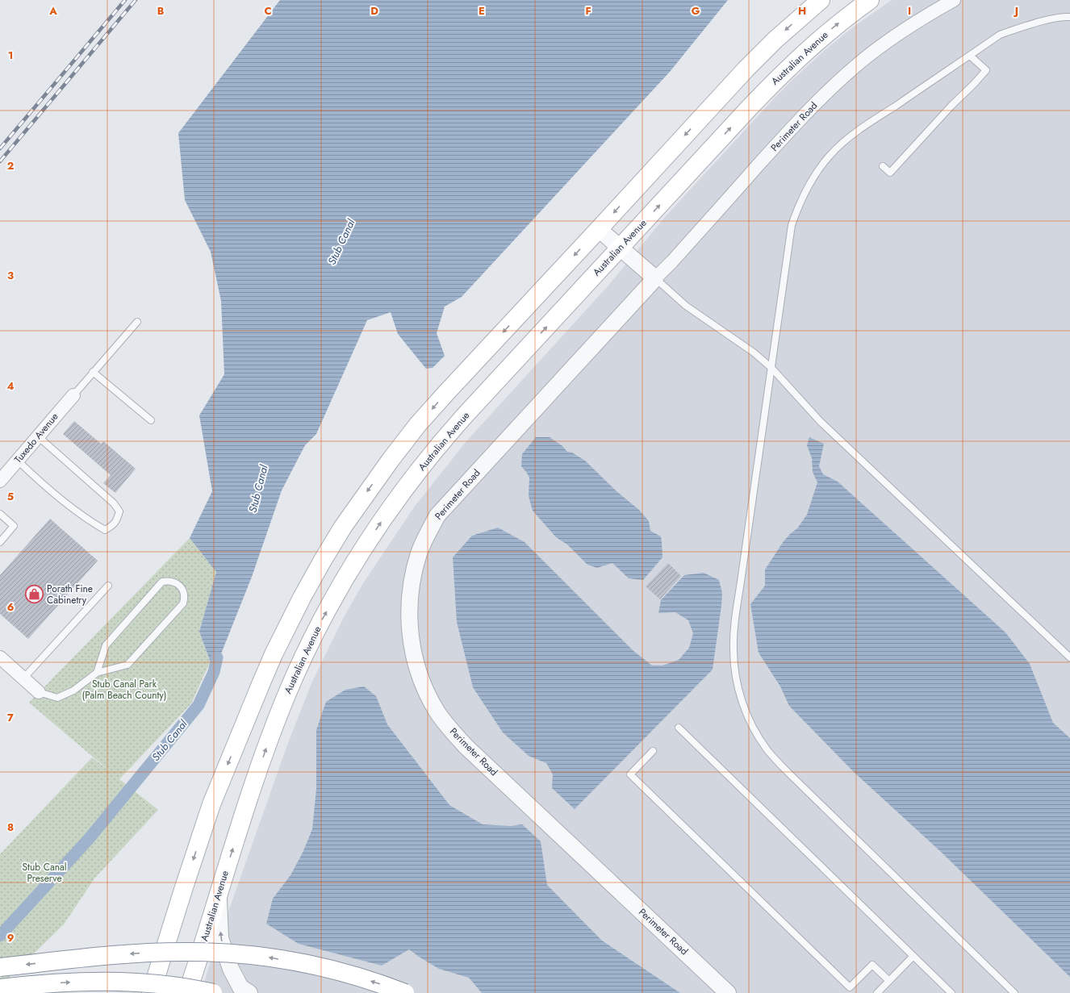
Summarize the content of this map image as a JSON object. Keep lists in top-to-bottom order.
{
  "streets": {
    "main road": ["Australian Avenue"],
    "street": ["Perimeter Road", "Tuxedo Avenue"]
  },
  "water": ["Stub Canal"],
  "parks": ["Stub Canal Park (Palm Beach County)", "Stub Canal Preserve"],
  "places": {
    "shop": ["Porath Fine Cabinetry"]
  },
  "grid": {
    "columns": [
      "A",
      "B",
      "C",
      "D",
      "E",
      "F",
      "G",
      "H",
      "I",
      "J"
    ],
    "rows": [
      "1",
      "2",
      "3",
      "4",
      "5",
      "6",
      "7",
      "8",
      "9"
    ]
  }
}
